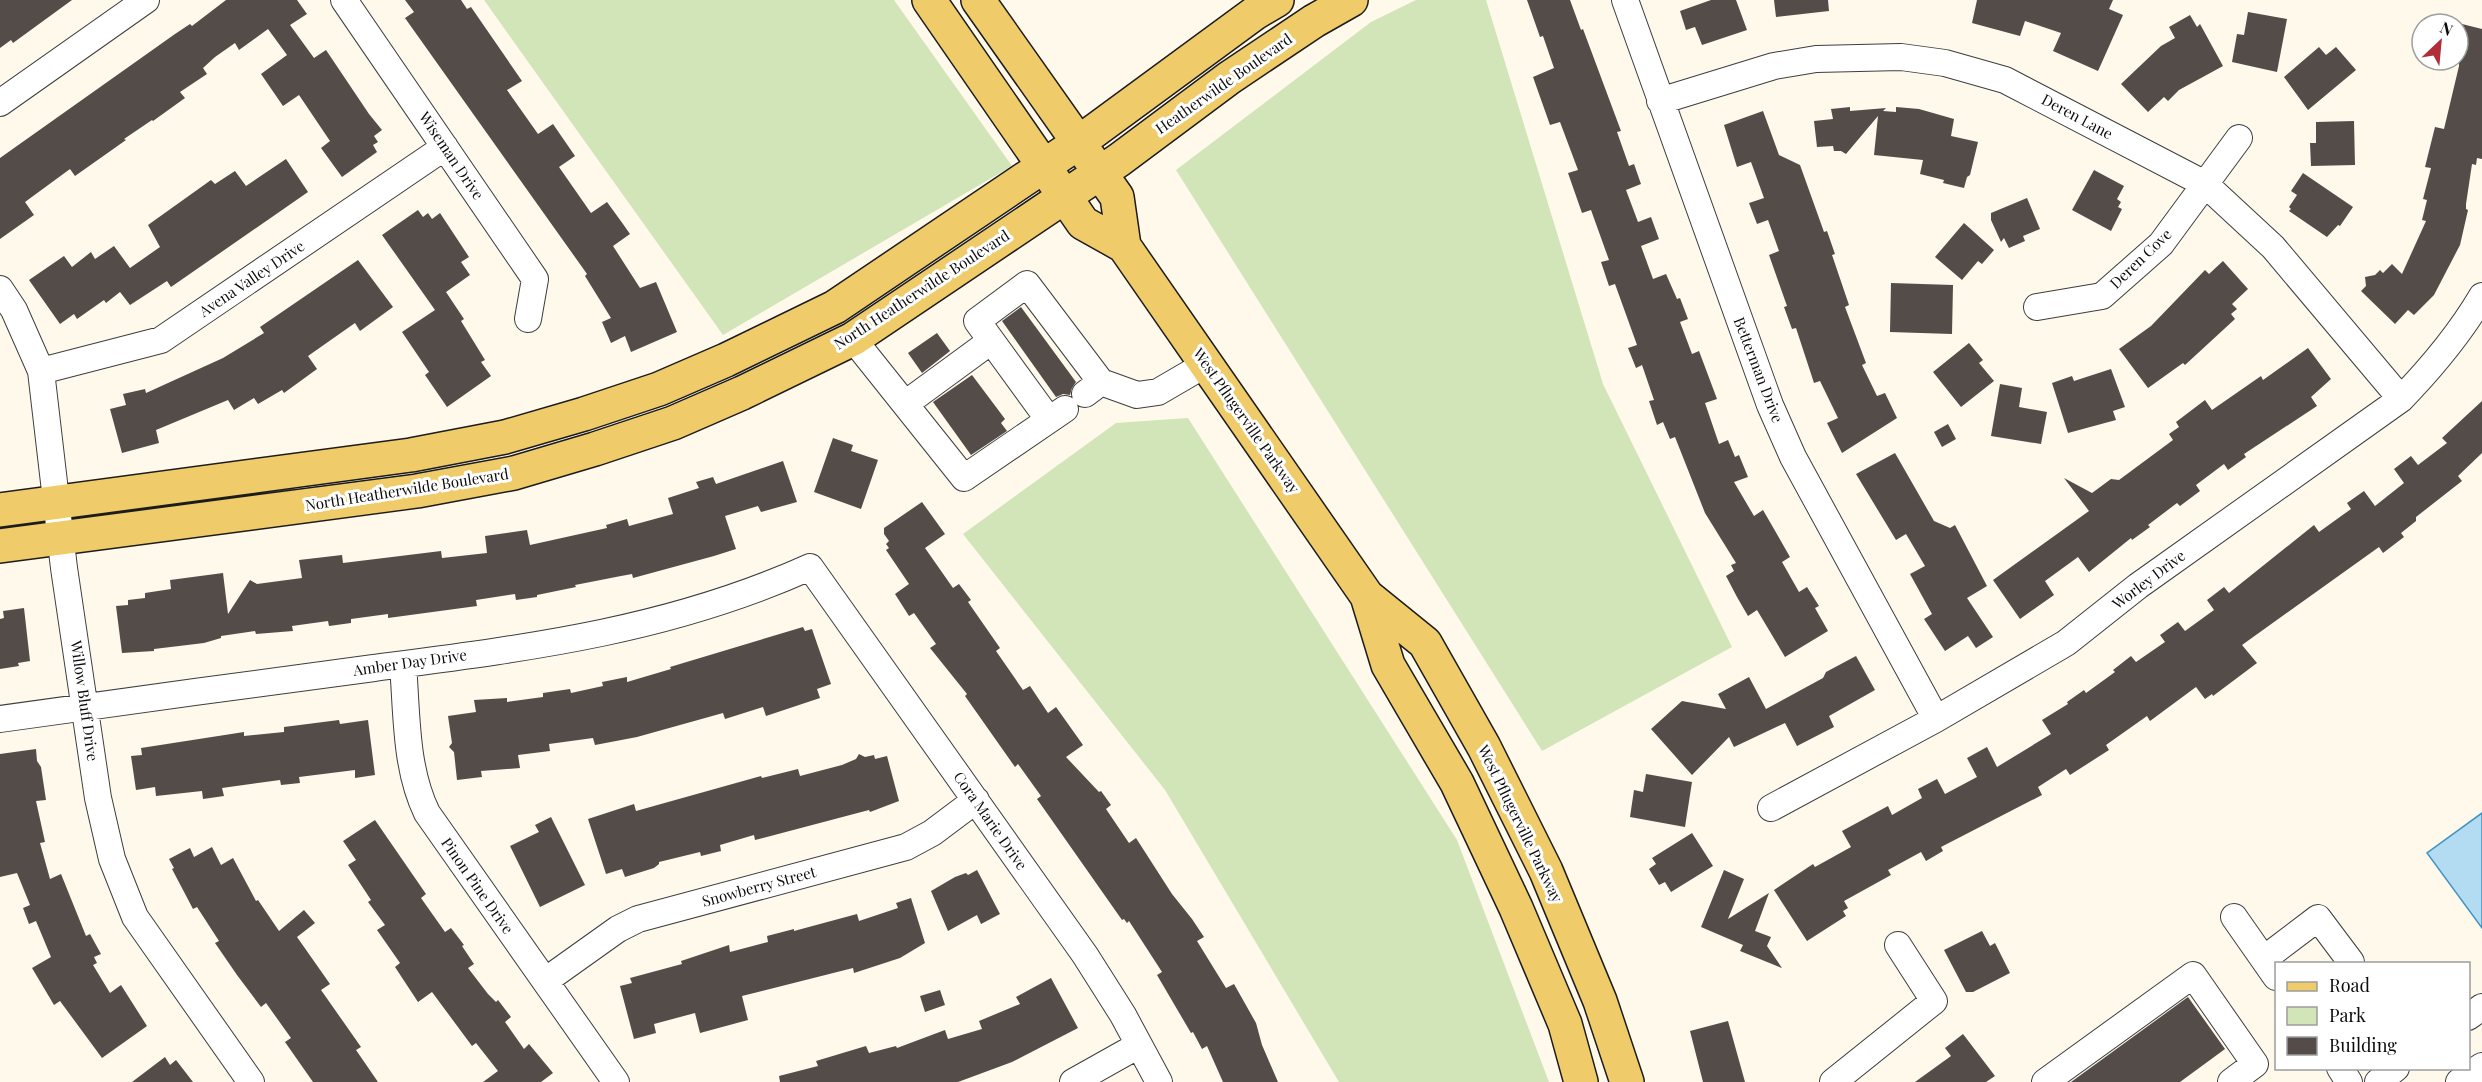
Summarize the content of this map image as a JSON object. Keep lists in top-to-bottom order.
{
  "streets": {
    "main road": ["Heatherwilde Boulevard", "North Heatherwilde Boulevard", "West Pflugerville Parkway"],
    "street": [
      "Deren Lane",
      "Wiseman Drive",
      "Deren Cove",
      "Avena Valley Drive",
      "Betterman Drive",
      "Worley Drive",
      "Amber Day Drive",
      "Willow Bluff Drive",
      "Cora Marie Drive",
      "Pinon Pine Drive",
      "Snowberry Street"
    ]
  },
  "crossings": [
    ["Heatherwilde Boulevard", "North Heatherwilde Boulevard"],
    ["Heatherwilde Boulevard", "West Pflugerville Parkway"],
    ["Deren Lane", "Deren Cove"],
    ["Deren Lane", "Betterman Drive"],
    ["Deren Lane", "Worley Drive"],
    ["Wiseman Drive", "Avena Valley Drive"],
    ["Avena Valley Drive", "Willow Bluff Drive"],
    ["North Heatherwilde Boulevard", "West Pflugerville Parkway"],
    ["North Heatherwilde Boulevard", "Willow Bluff Drive"],
    ["Betterman Drive", "Worley Drive"],
    ["Amber Day Drive", "Willow Bluff Drive"],
    ["Amber Day Drive", "Cora Marie Drive"],
    ["Amber Day Drive", "Pinon Pine Drive"],
    ["Cora Marie Drive", "Snowberry Street"],
    ["Pinon Pine Drive", "Snowberry Street"]
  ],
  "legend": ["Road", "Park", "Building"],
  "north": "top right"
}
